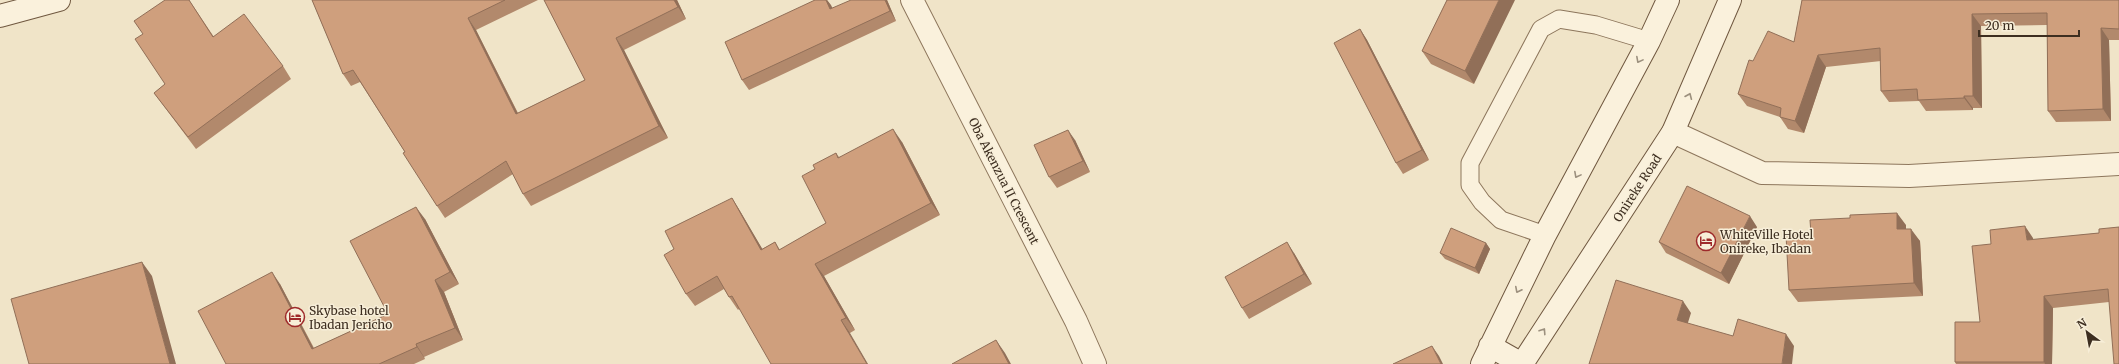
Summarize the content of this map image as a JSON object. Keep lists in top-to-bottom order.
{
  "streets": {
    "main road": ["Oba Akenzua II Crescent", "Onireke Road"]
  },
  "places": {
    "hotel": ["WhiteVille Hotel Onireke, Ibadan", "Skybase hotel Ibadan Jericho"]
  },
  "scale_bar": "20 m",
  "north": "top left"
}
